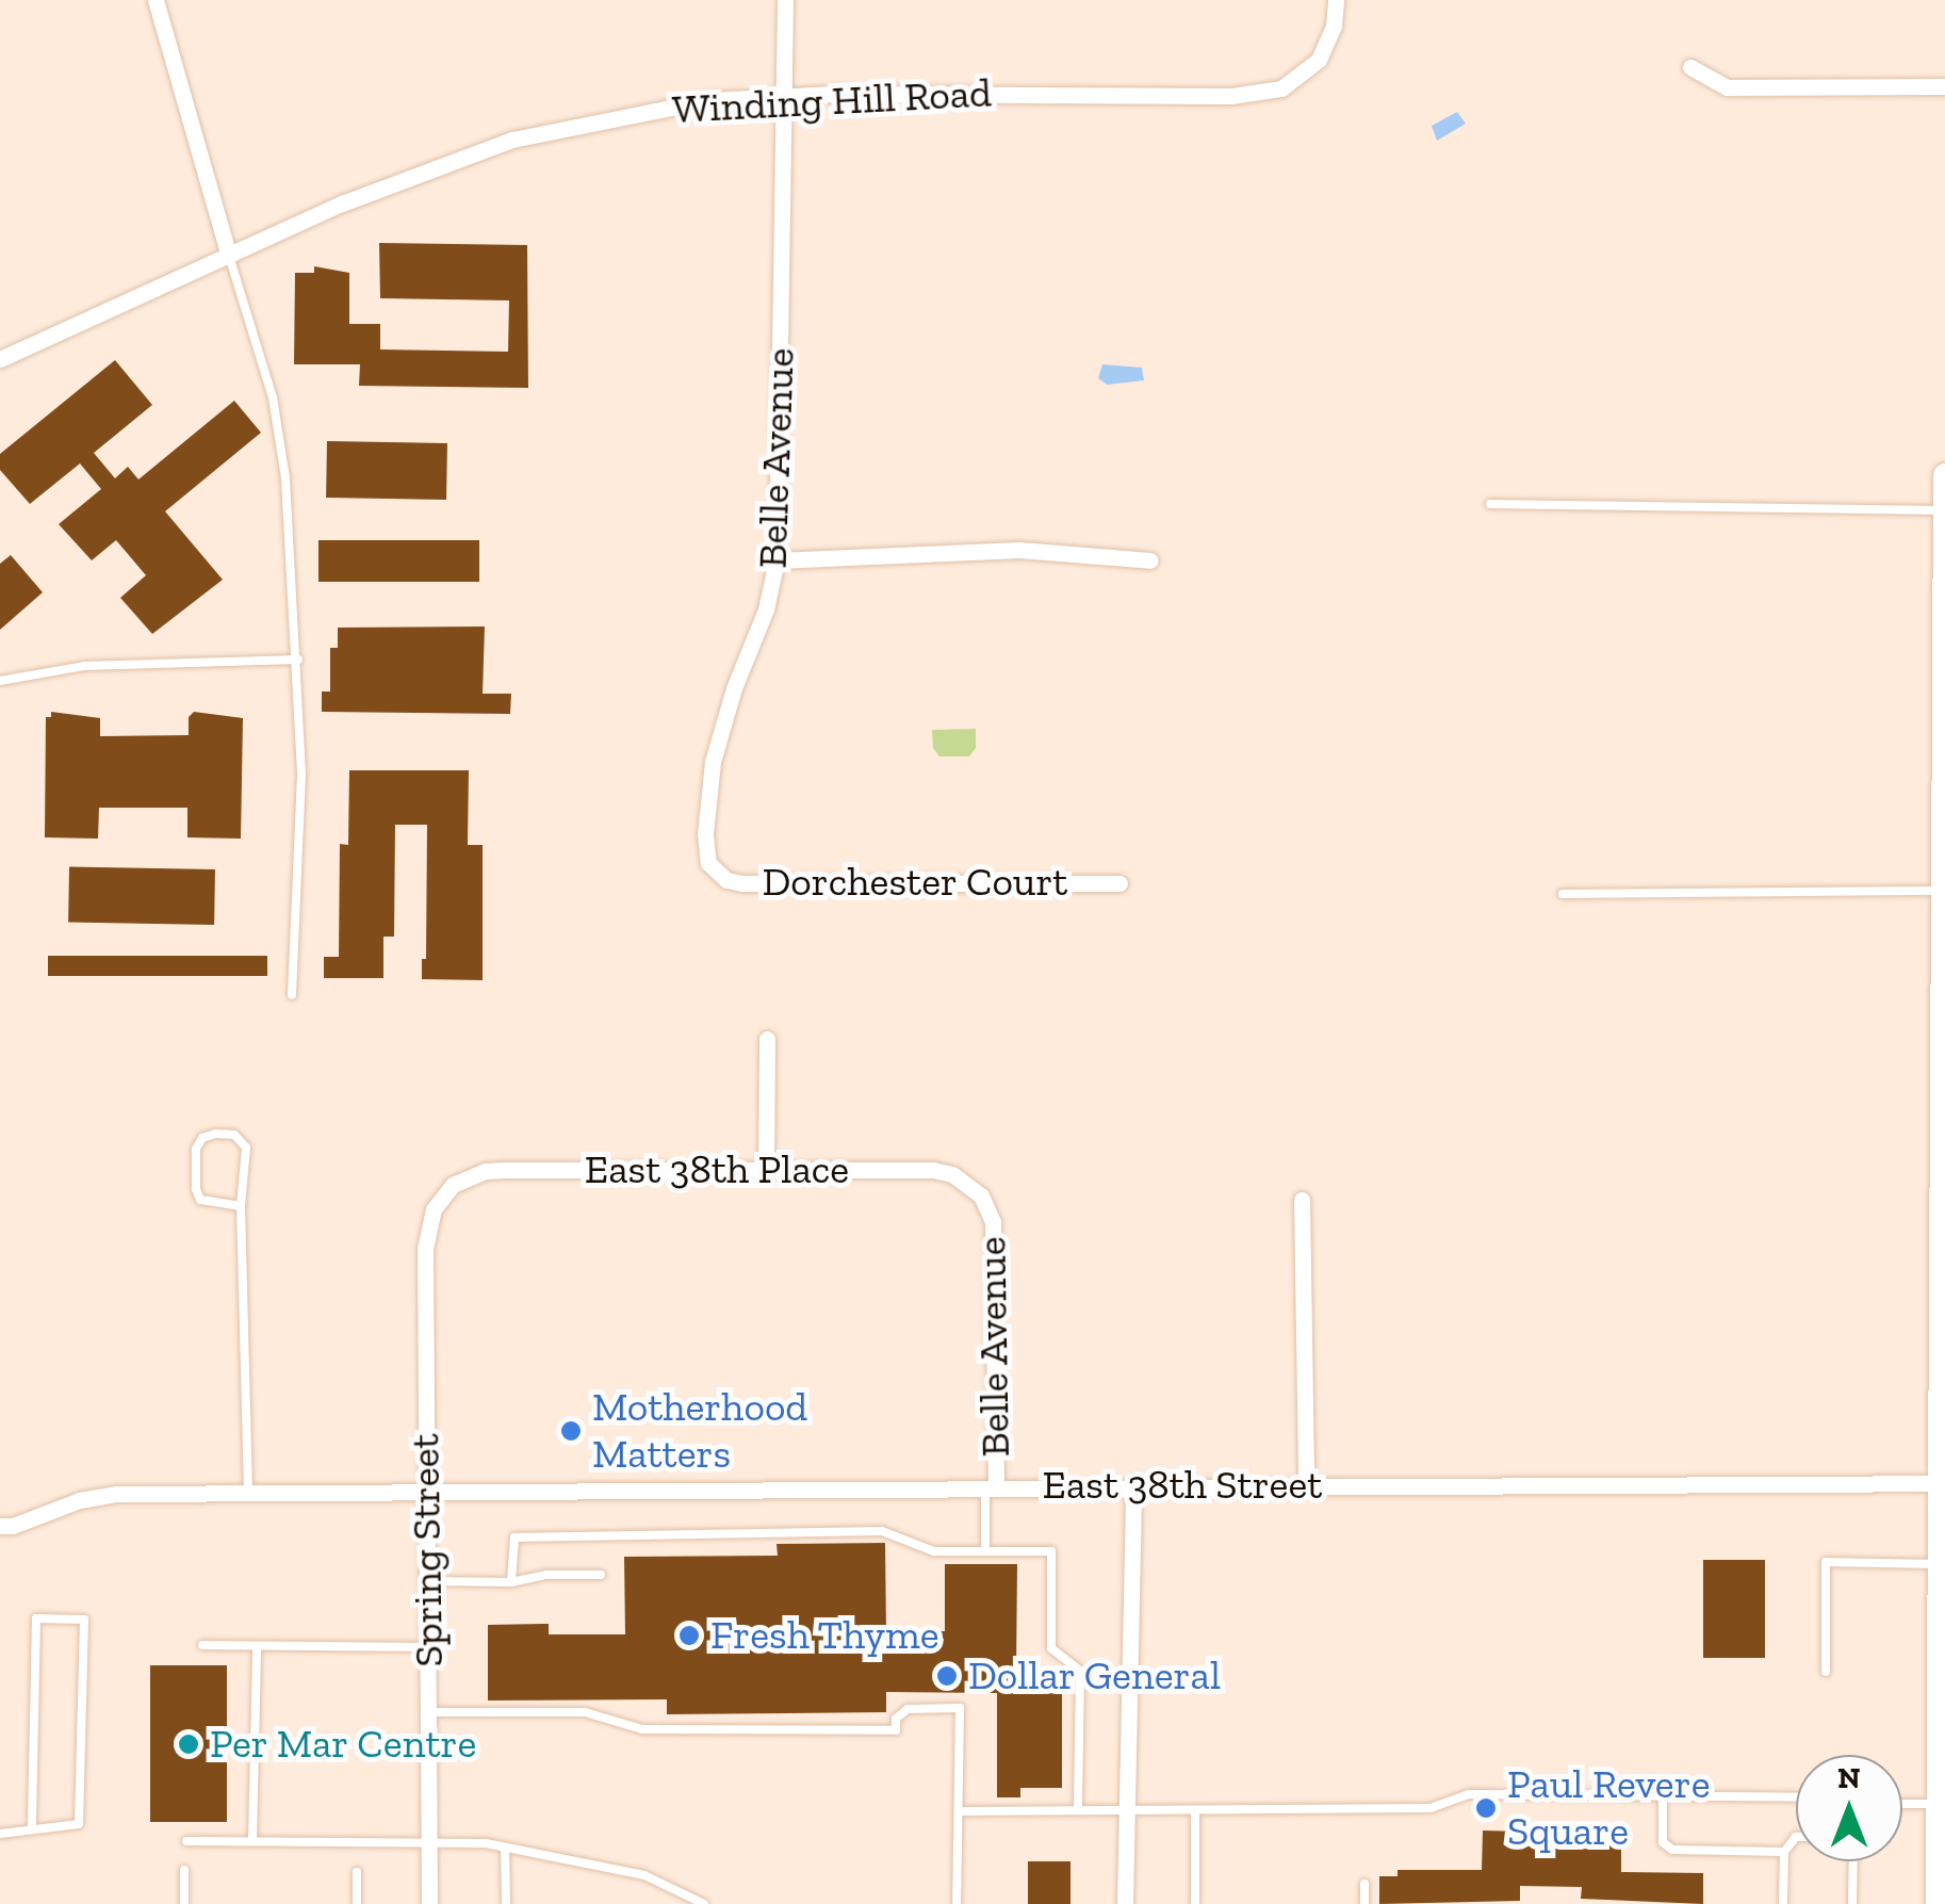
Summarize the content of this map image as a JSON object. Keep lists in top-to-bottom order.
{
  "streets": {
    "street": [
      "Winding Hill Road",
      "Belle Avenue",
      "Dorchester Court",
      "East 38th Place",
      "East 38th Street",
      "Spring Street"
    ]
  },
  "crossings": [
    ["Winding Hill Road", "Belle Avenue"],
    ["Belle Avenue", "Dorchester Court"],
    ["Belle Avenue", "East 38th Place"],
    ["Belle Avenue", "East 38th Street"],
    ["East 38th Place", "Spring Street"],
    ["East 38th Street", "Spring Street"]
  ],
  "places": [
    "Motherhood Matters",
    "Fresh Thyme",
    "Dollar General",
    "Per Mar Centre",
    "Paul Revere Square"
  ],
  "north": "top"
}
